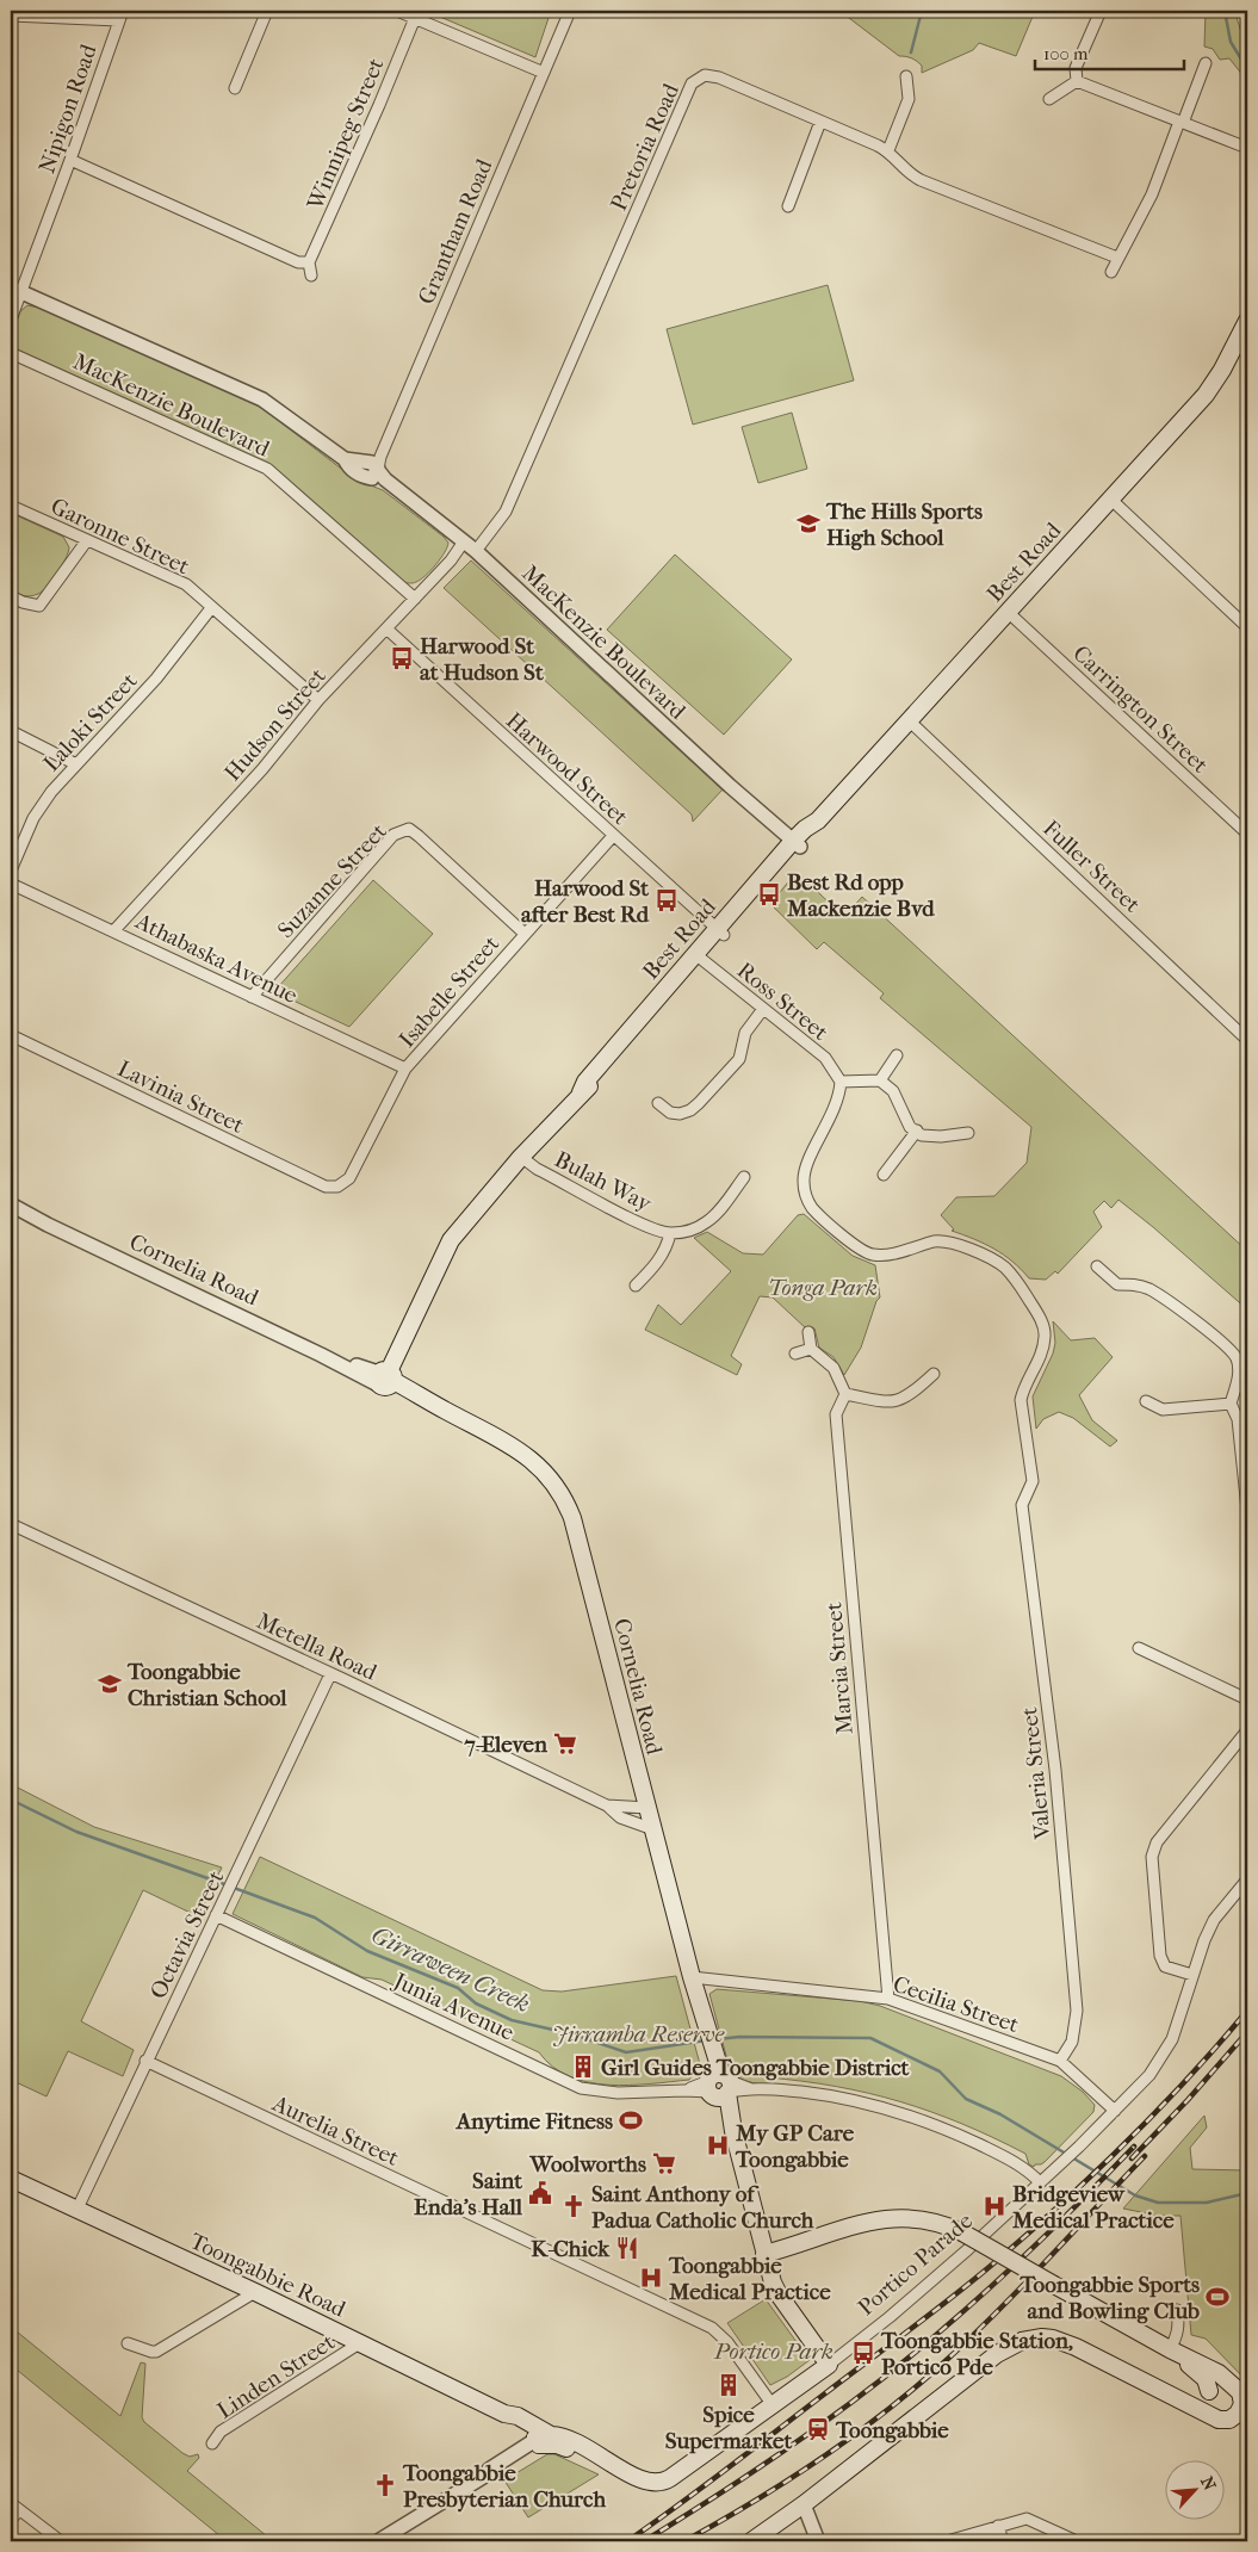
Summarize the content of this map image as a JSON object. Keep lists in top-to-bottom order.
{
  "streets": {
    "main road": [
      "Best Road",
      "Cornelia Road",
      "Portico Parade",
      "Toongabbie Road"
    ],
    "street": [
      "Nipigon Road",
      "Winnipeg Street",
      "Pretoria Road",
      "Grantham Road",
      "MacKenzie Boulevard",
      "Garonne Street",
      "Carrington Street",
      "Laloki Street",
      "Hudson Street",
      "Harwood Street",
      "Fuller Street",
      "Suzanne Street",
      "Athabaska Avenue",
      "Isabelle Street",
      "Ross Street",
      "Lavinia Street",
      "Bulah Way",
      "Metella Road",
      "Marcia Street",
      "Valeria Street",
      "Octavia Street",
      "Cecilia Street",
      "Junia Avenue",
      "Aurelia Street",
      "Linden Street"
    ]
  },
  "crossings": [
    ["Nipigon Road", "MacKenzie Boulevard"],
    ["Pretoria Road", "MacKenzie Boulevard"],
    ["Grantham Road", "MacKenzie Boulevard"],
    ["MacKenzie Boulevard", "Best Road"],
    ["MacKenzie Boulevard", "Hudson Street"],
    ["Garonne Street", "Laloki Street"],
    ["Garonne Street", "Hudson Street"],
    ["Best Road", "Carrington Street"],
    ["Best Road", "Harwood Street"],
    ["Best Road", "Fuller Street"],
    ["Best Road", "Ross Street"],
    ["Best Road", "Bulah Way"],
    ["Best Road", "Cornelia Road"],
    ["Hudson Street", "Harwood Street"],
    ["Hudson Street", "Athabaska Avenue"],
    ["Harwood Street", "Isabelle Street"],
    ["Suzanne Street", "Athabaska Avenue"],
    ["Suzanne Street", "Isabelle Street"],
    ["Athabaska Avenue", "Isabelle Street"],
    ["Isabelle Street", "Lavinia Street"],
    ["Ross Street", "Valeria Street"],
    ["Cornelia Road", "Metella Road"],
    ["Cornelia Road", "Cecilia Street"],
    ["Cornelia Road", "Junia Avenue"],
    ["Cornelia Road", "Portico Parade"],
    ["Metella Road", "Octavia Street"],
    ["Marcia Street", "Cecilia Street"],
    ["Valeria Street", "Cecilia Street"],
    ["Octavia Street", "Junia Avenue"],
    ["Octavia Street", "Aurelia Street"],
    ["Octavia Street", "Toongabbie Road"],
    ["Cecilia Street", "Portico Parade"],
    ["Junia Avenue", "Portico Parade"],
    ["Aurelia Street", "Portico Parade"],
    ["Portico Parade", "Toongabbie Road"],
    ["Toongabbie Road", "Linden Street"]
  ],
  "water": ["Girraween Creek"],
  "parks": ["Tonga Park", "Jirramba Reserve", "Portico Park"],
  "places": {
    "school or university": ["The Hills Sports High School", "Toongabbie Christian School"],
    "bus stop": [
      "Harwood St at Hudson St",
      "Best Rd opp Mackenzie Bvd",
      "Harwood St after Best Rd",
      "Toongabbie Station, Portico Pde"
    ],
    "supermarket": ["7-Eleven", "Woolworths"],
    "building": ["Girl Guides Toongabbie District", "Spice Supermarket"],
    "sports": ["Anytime Fitness", "Toongabbie Sports and Bowling Club"],
    "hospital": ["My GP Care Toongabbie", "Bridgeview Medical Practice", "Toongabbie Medical Practice"],
    "public building": ["Saint Enda's Hall"],
    "church": ["Saint Anthony of Padua Catholic Church", "Toongabbie Presbyterian Church"],
    "restaurant": ["K-Chick"],
    "station": ["Toongabbie"]
  },
  "scale_bar": "100 m",
  "north": "top right"
}
